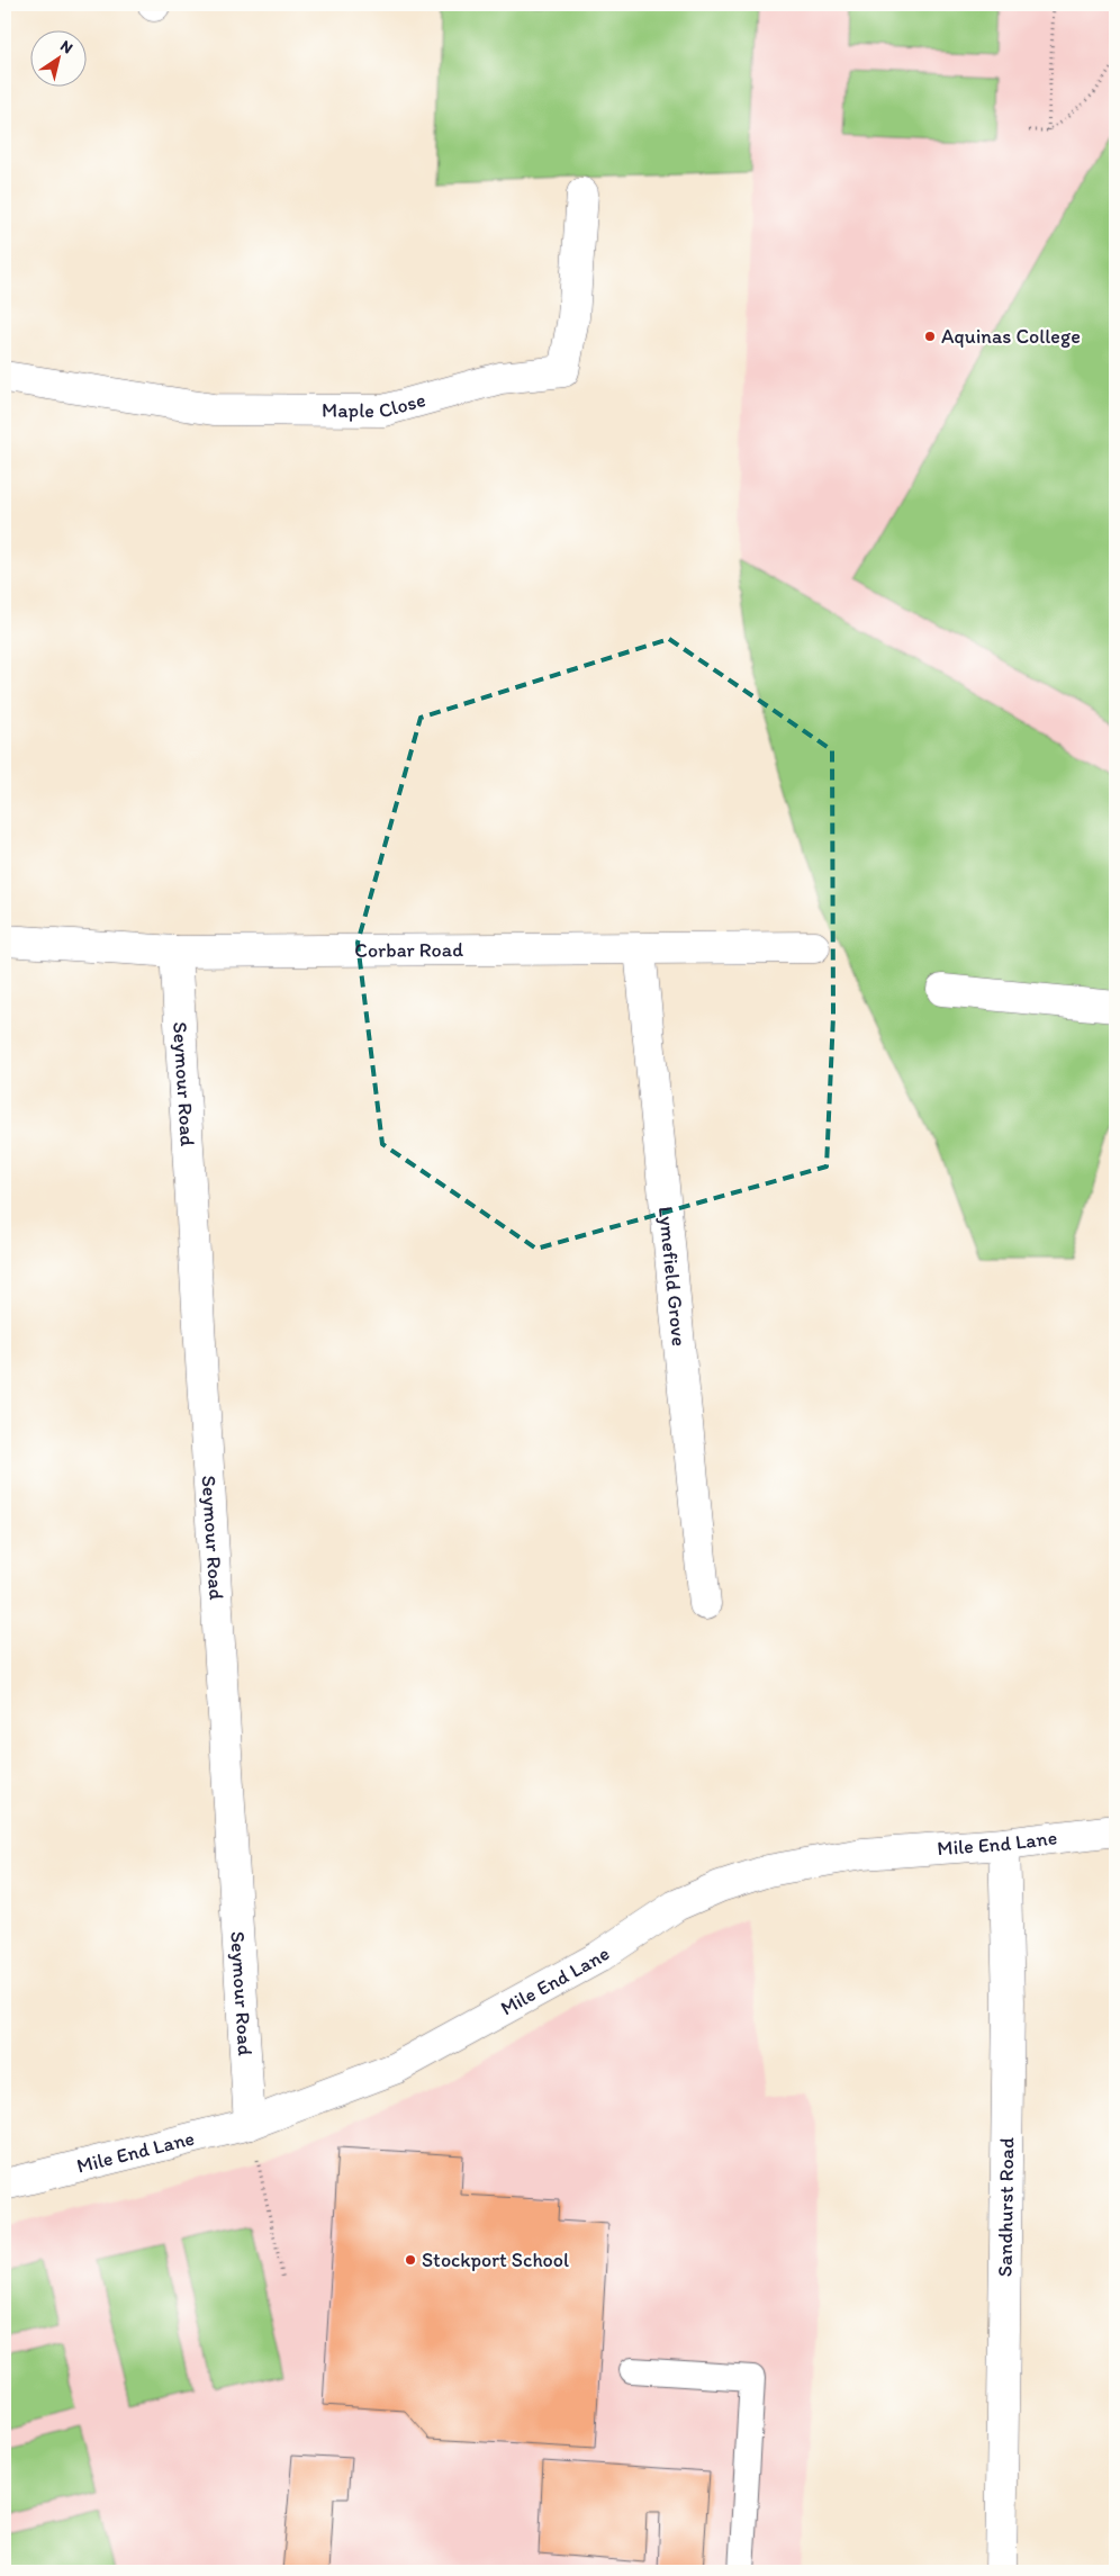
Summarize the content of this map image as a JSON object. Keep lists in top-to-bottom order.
{
  "streets": {
    "street": [
      "Maple Close",
      "Corbar Road",
      "Seymour Road",
      "Lymefield Grove",
      "Mile End Lane",
      "Sandhurst Road"
    ]
  },
  "crossings": [
    ["Corbar Road", "Seymour Road"],
    ["Corbar Road", "Lymefield Grove"],
    ["Seymour Road", "Mile End Lane"],
    ["Mile End Lane", "Sandhurst Road"]
  ],
  "places": ["Aquinas College", "Stockport School"],
  "north": "top right"
}
